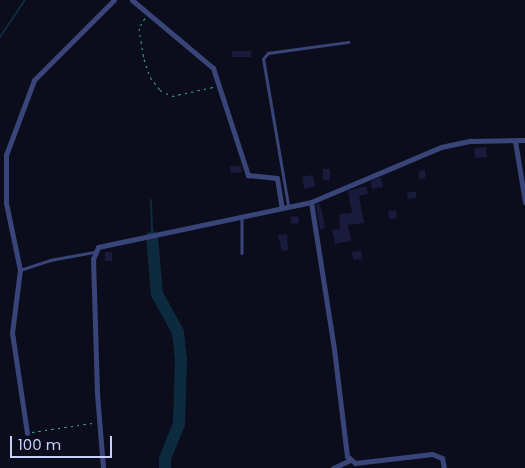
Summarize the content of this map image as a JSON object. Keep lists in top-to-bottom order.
{
  "scale_bar": "100 m"
}
